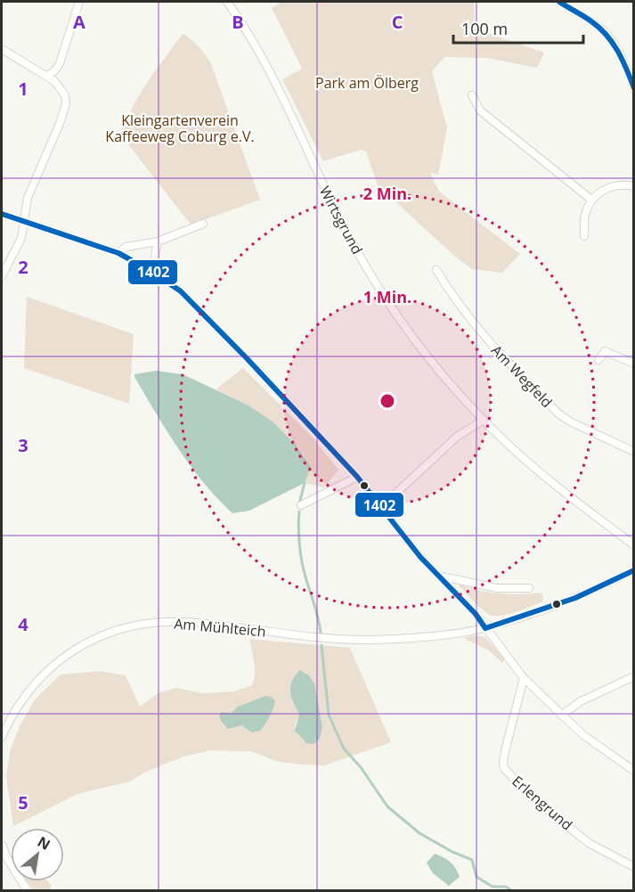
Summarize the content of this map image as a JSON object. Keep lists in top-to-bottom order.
{
  "streets": {
    "street": [
      "Wirtsgrund",
      "Am Wegfeld",
      "Am Mühlteich",
      "Erlengrund"
    ]
  },
  "parks": ["Park am Ölberg", "Kleingartenverein Kaffeeweg Coburg e.V."],
  "lines": ["transit line 1402"],
  "scale_bar": "100 m",
  "north": "top right",
  "grid": {
    "columns": ["A", "B", "C"],
    "rows": [
      "1",
      "2",
      "3",
      "4",
      "5"
    ]
  },
  "rings": ["2 Min.", "1 Min."]
}
